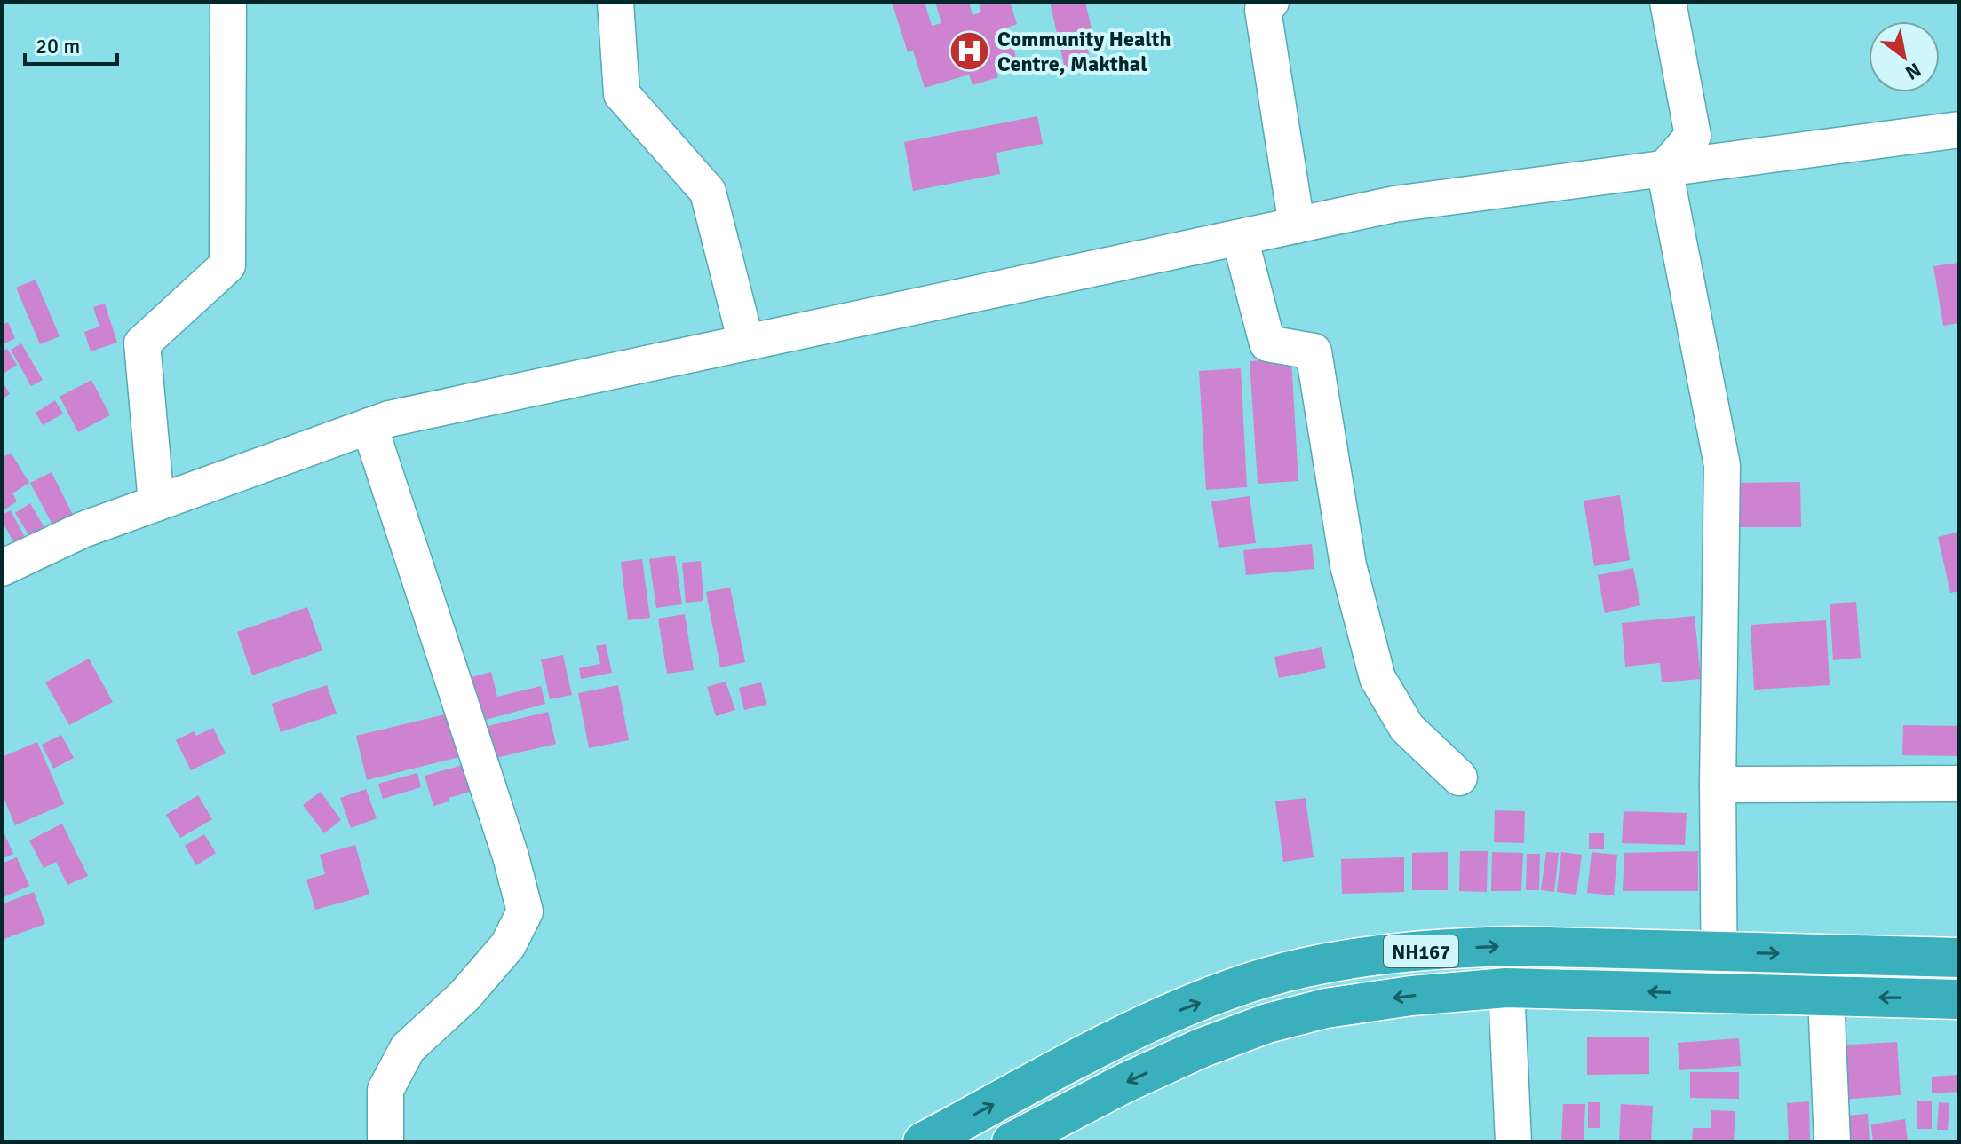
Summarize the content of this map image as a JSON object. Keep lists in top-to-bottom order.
{
  "streets": {
    "highway": ["NH167"]
  },
  "places": {
    "hospital": ["Community Health Centre, Makthal"]
  },
  "scale_bar": "20 m",
  "north": "bottom right"
}
